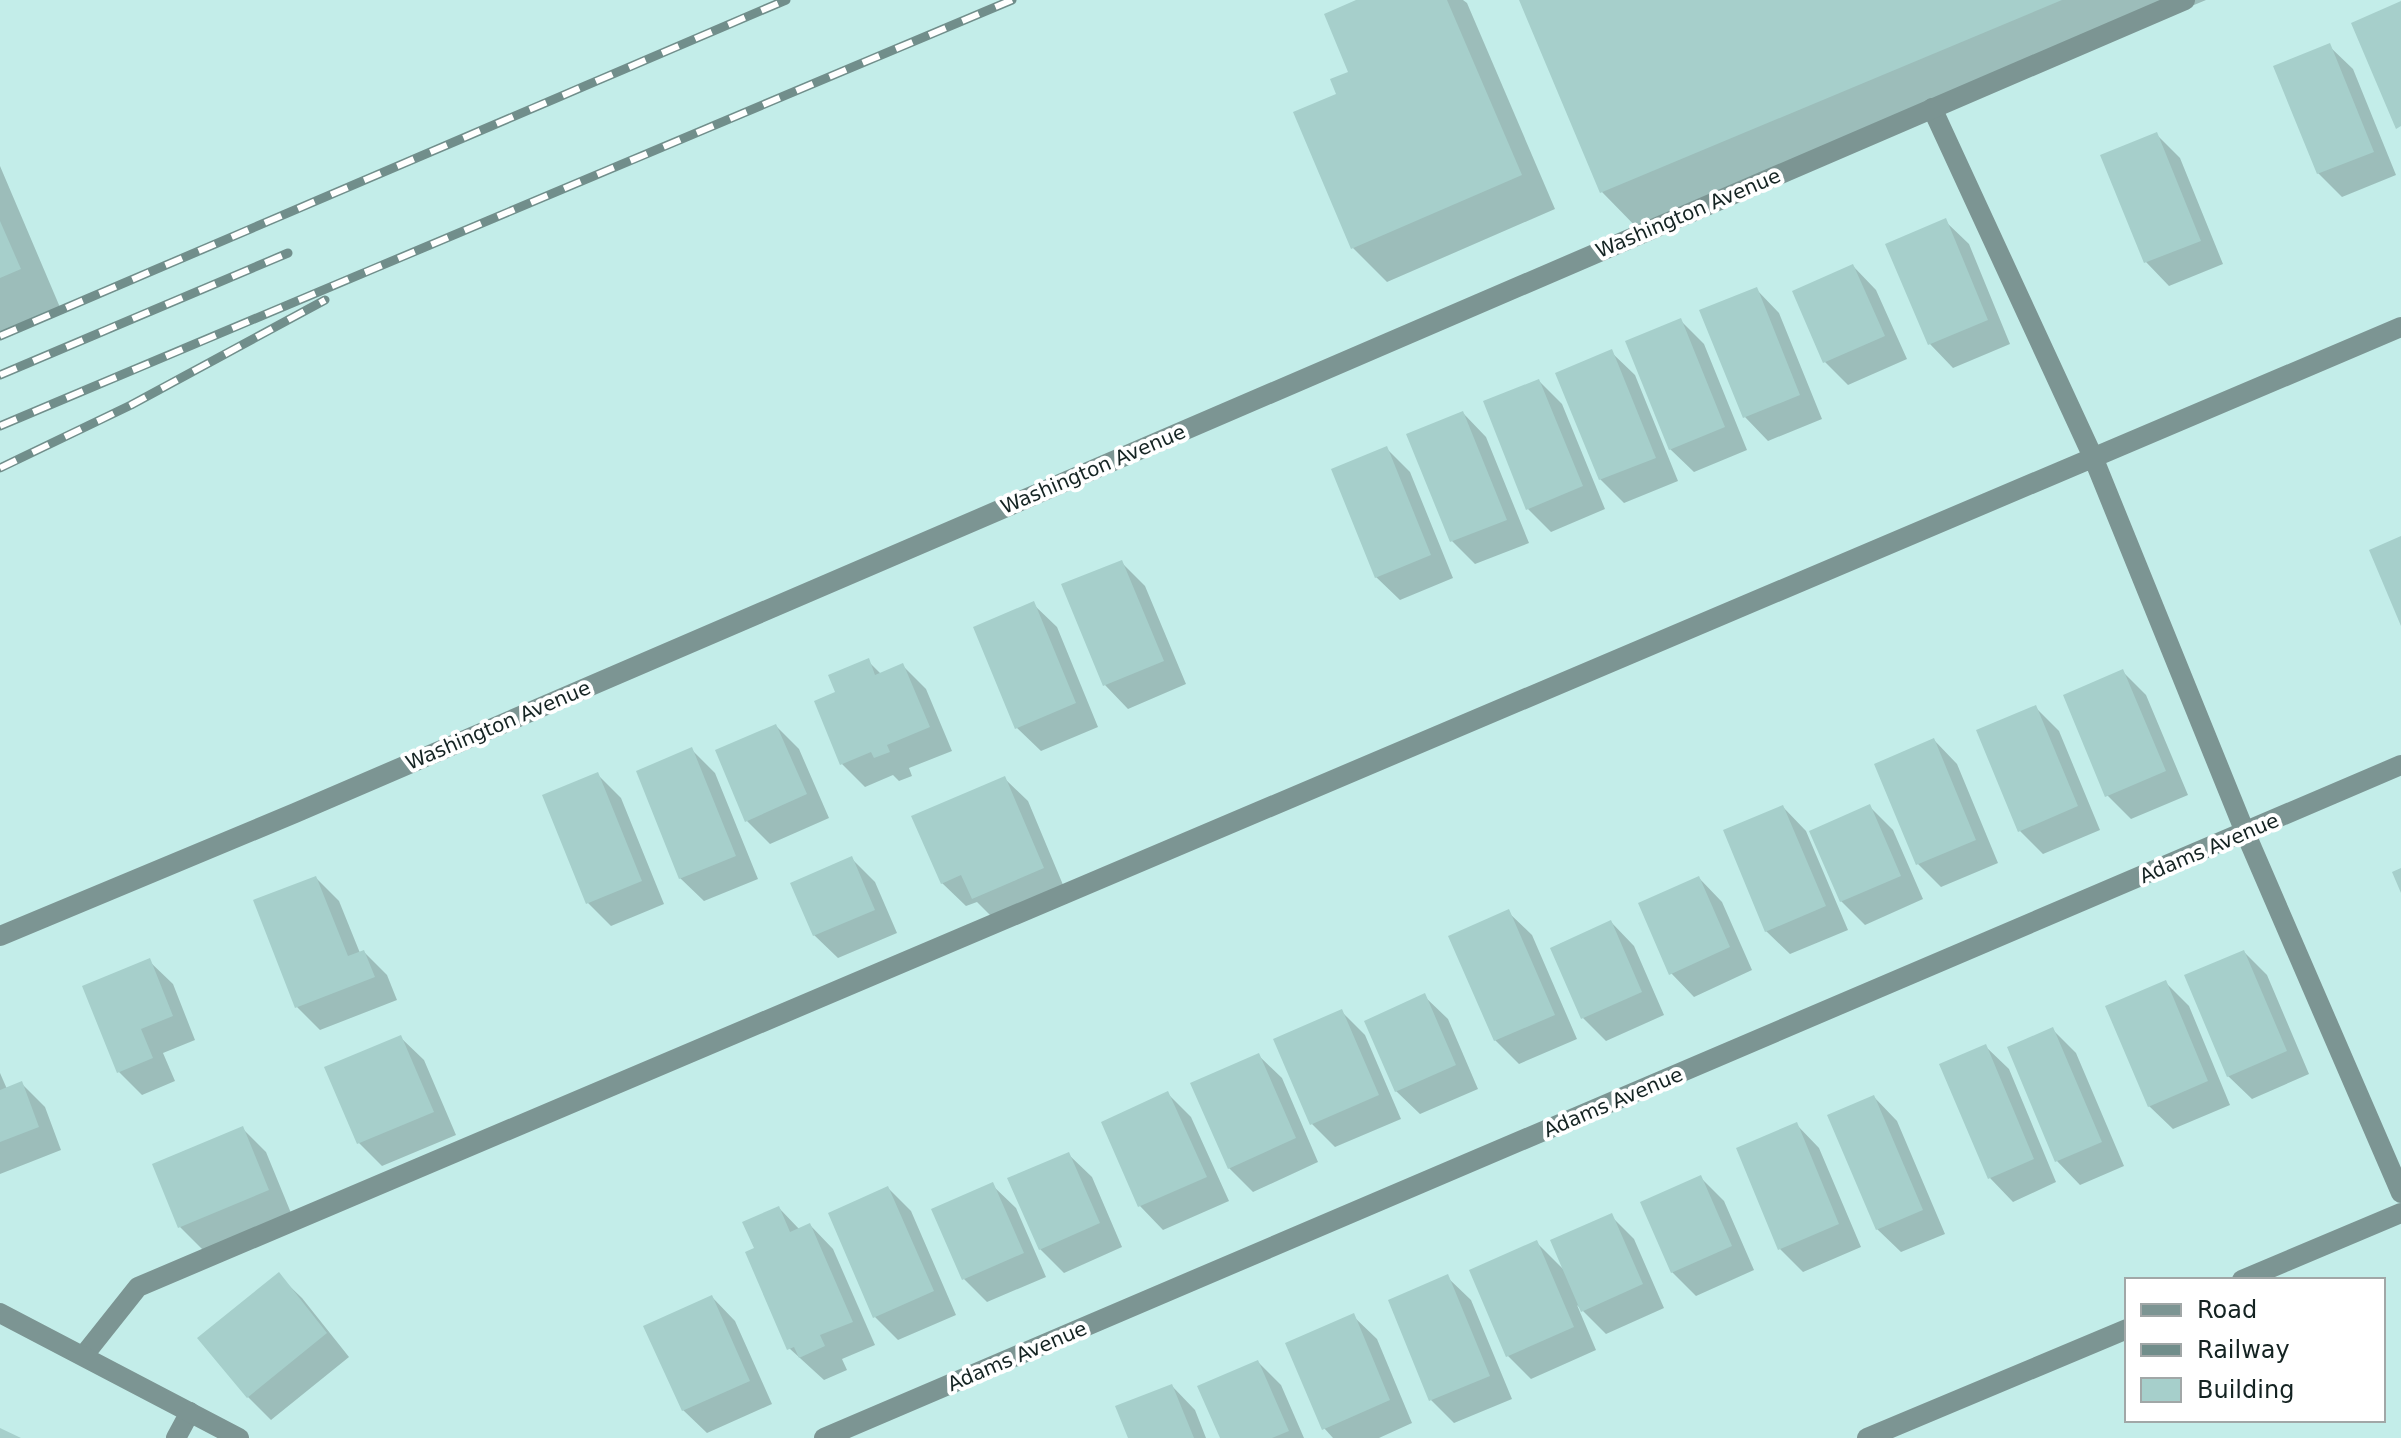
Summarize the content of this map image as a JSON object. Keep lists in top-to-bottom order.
{
  "streets": {
    "street": ["Washington Avenue", "Adams Avenue"]
  },
  "legend": ["Road", "Railway", "Building"]
}
